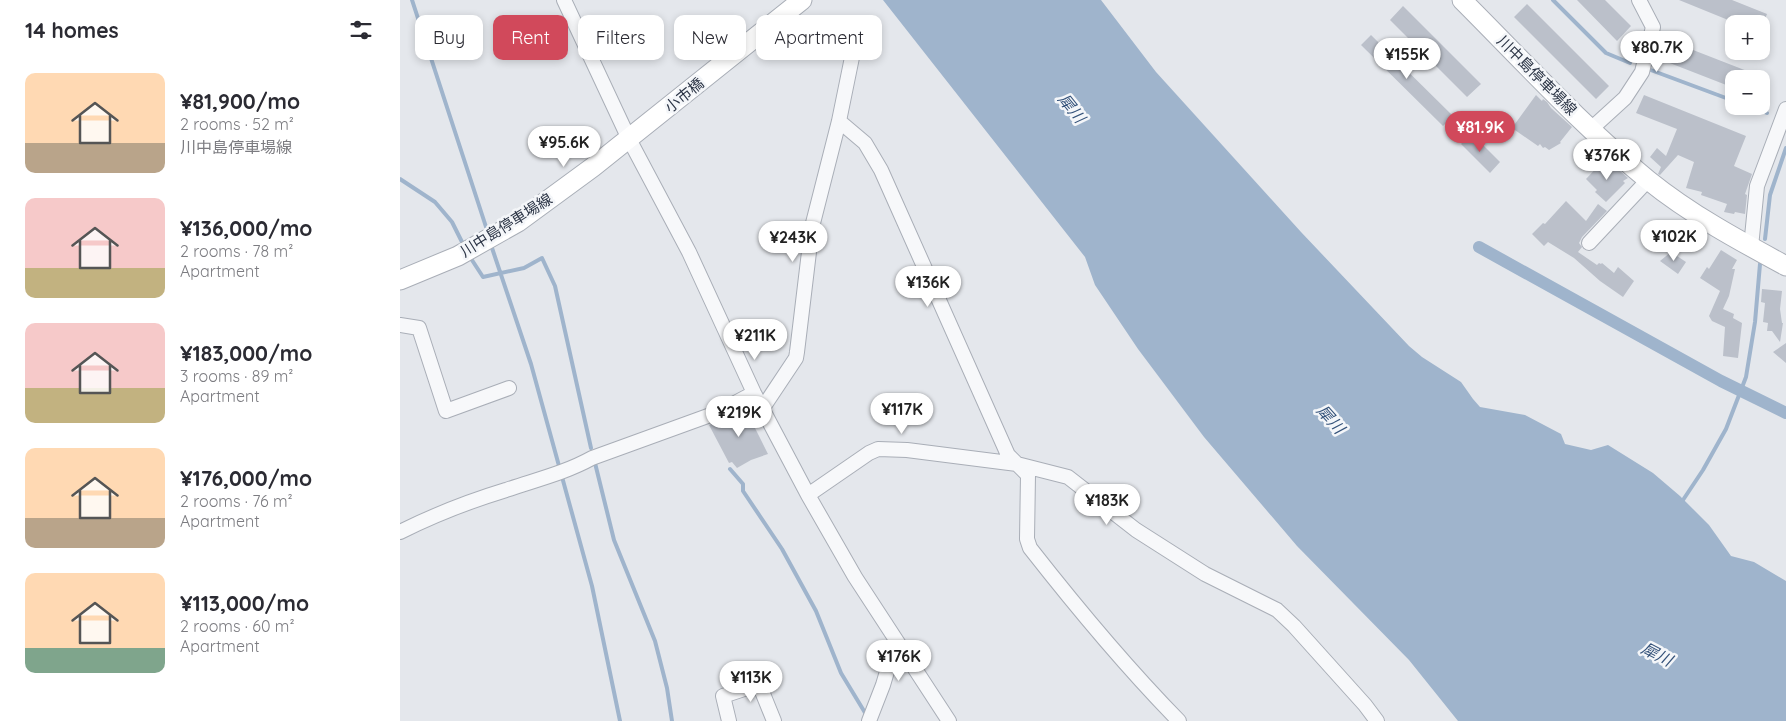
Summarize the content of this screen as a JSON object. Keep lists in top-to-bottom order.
{
  "streets": {
    "main road": ["川中島停車場線", "小市橋"]
  },
  "crossings": [
    ["川中島停車場線", "小市橋"]
  ],
  "water": ["犀川"],
  "page": {
    "heading": "14 homes",
    "map_buttons": ["+", "−"],
    "chip": [
      "Buy",
      "Rent",
      "Filters",
      "New",
      "Apartment"
    ],
    "price": [
      "¥80.7K",
      "¥155K",
      "¥81.9K",
      "¥95.6K",
      "¥376K",
      "¥102K",
      "¥243K",
      "¥136K",
      "¥211K",
      "¥117K",
      "¥219K",
      "¥183K",
      "¥176K",
      "¥113K"
    ],
    "list": [
      {
        "name": "¥81,900/mo",
        "note": "2 rooms · 52 m² · 川中島停車場線"
      },
      {
        "name": "¥136,000/mo",
        "note": "2 rooms · 78 m² · Apartment"
      },
      {
        "name": "¥183,000/mo",
        "note": "3 rooms · 89 m² · Apartment"
      },
      {
        "name": "¥176,000/mo",
        "note": "2 rooms · 76 m² · Apartment"
      },
      {
        "name": "¥113,000/mo",
        "note": "2 rooms · 60 m² · Apartment"
      }
    ]
  }
}
